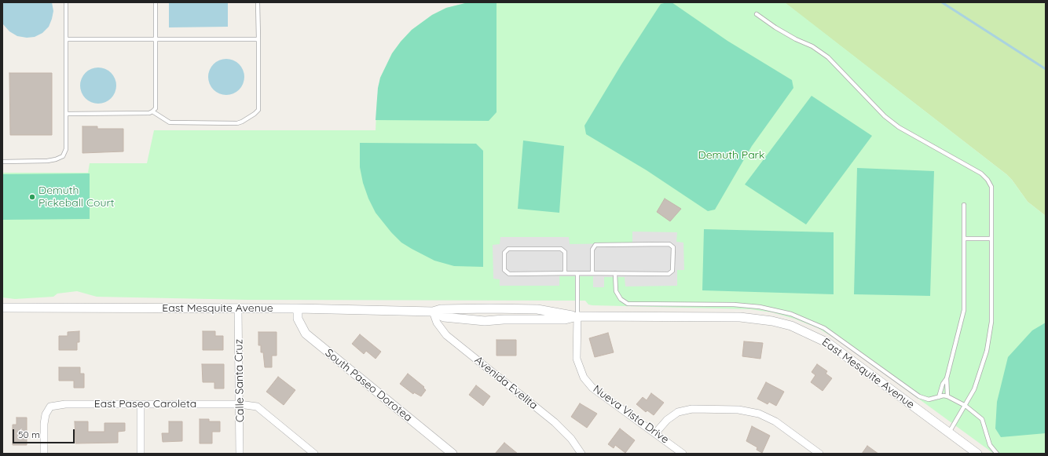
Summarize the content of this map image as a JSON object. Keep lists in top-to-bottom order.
{
  "streets": {
    "street": [
      "East Mesquite Avenue",
      "Calle Santa Cruz",
      "Avenida Evelita",
      "South Paseo Dorotea",
      "East Paseo Caroleta",
      "Nueva Vista Drive"
    ]
  },
  "crossings": [
    ["East Mesquite Avenue", "Calle Santa Cruz"],
    ["East Mesquite Avenue", "Avenida Evelita"],
    ["East Mesquite Avenue", "South Paseo Dorotea"],
    ["East Mesquite Avenue", "Nueva Vista Drive"],
    ["Calle Santa Cruz", "East Paseo Caroleta"]
  ],
  "parks": ["Demuth Park"],
  "places": ["Demuth Pickeball Court"],
  "scale_bar": "50 m"
}
